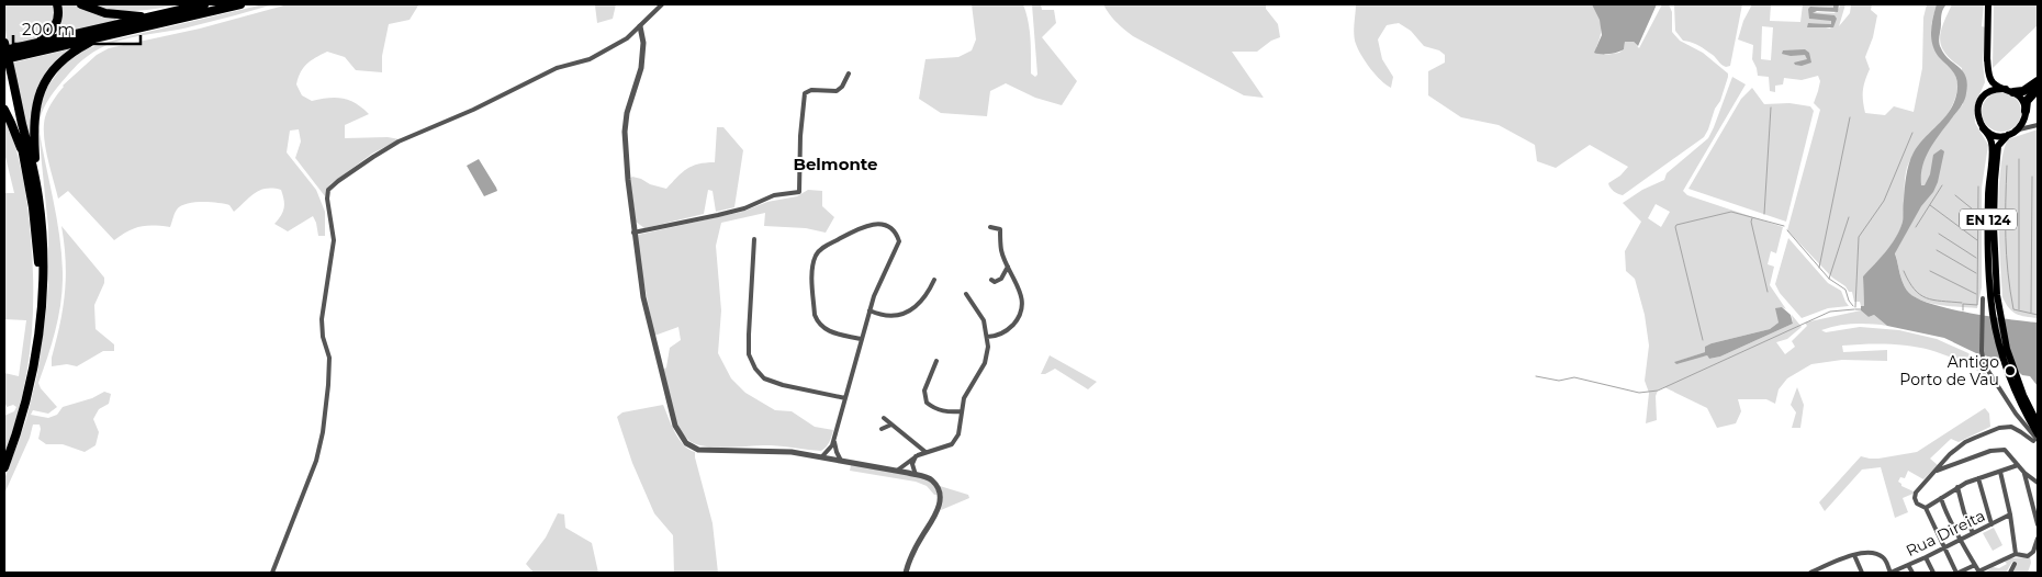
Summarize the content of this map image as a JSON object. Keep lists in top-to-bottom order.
{
  "streets": {
    "main road": ["EN 124"],
    "street": ["Rua Direita"]
  },
  "districts": ["Belmonte"],
  "places": ["Antigo Porto de Vau"],
  "scale_bar": "200 m"
}
